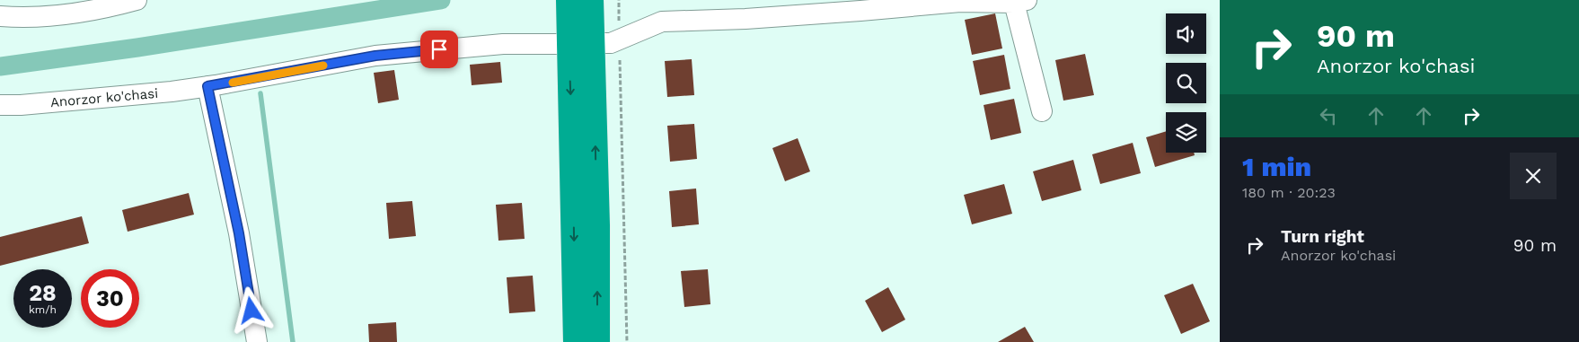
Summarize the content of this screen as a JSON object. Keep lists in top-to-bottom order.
{
  "streets": {
    "street": ["Anorzor ko'chasi"]
  },
  "page": {
    "turn": ["90 m", "Anorzor ko'chasi"],
    "heading": ["1 min", "180 m · 20:23"],
    "list": [
      {
        "name": "Turn right",
        "note": "Anorzor ko'chasi",
        "value": "90 m"
      }
    ],
    "speed": "28 km/h",
    "limit": "30"
  }
}
